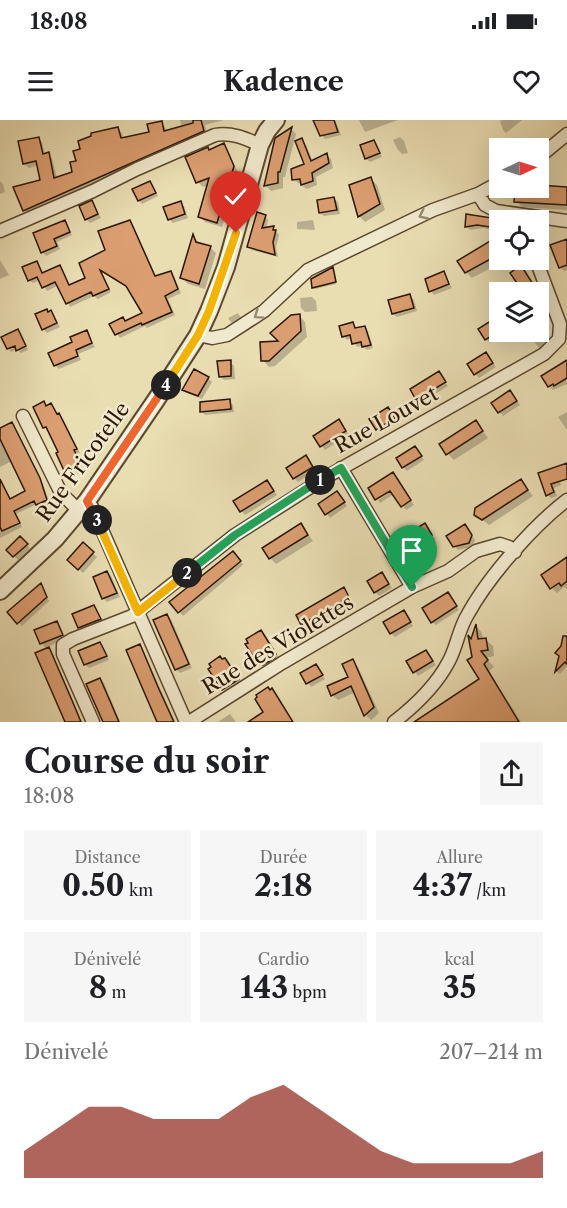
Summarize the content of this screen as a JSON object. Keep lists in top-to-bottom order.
{
  "streets": {
    "street": ["Rue Louvet", "Rue Fricotelle", "Rue des Violettes"]
  },
  "north": "right",
  "page": {
    "status": "18:08",
    "header": "Kadence",
    "pins": [
      "4",
      "1",
      "3",
      "2"
    ],
    "heading": ["Course du soir", "18:08"],
    "stats": [
      ["Distance", "0.50 km"],
      ["Durée", "2:18"],
      ["Allure", "4:37 /km"],
      ["Dénivelé", "8 m"],
      ["Cardio", "143 bpm"],
      ["kcal", "35"]
    ],
    "chart": ["Dénivelé", "207–214 m"]
  }
}
